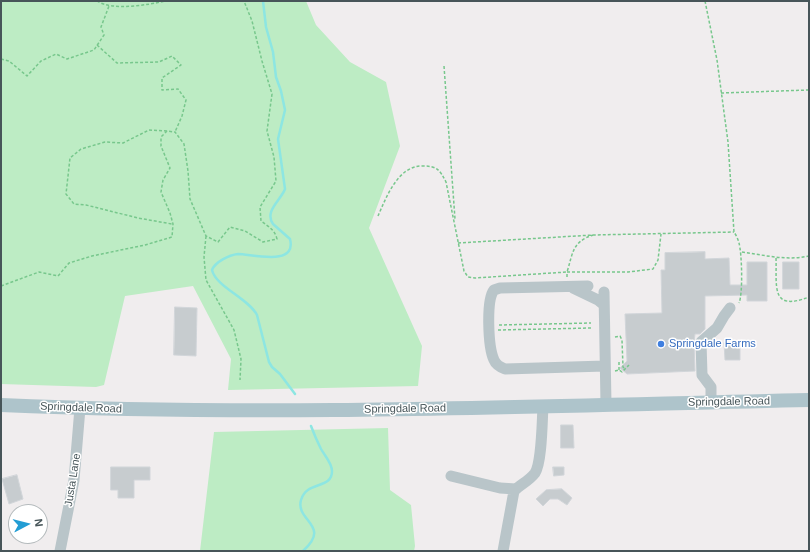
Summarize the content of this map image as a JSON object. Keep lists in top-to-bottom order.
{
  "streets": {
    "main road": ["Springdale Road"],
    "street": ["Justa Lane"]
  },
  "crossings": [
    ["Springdale Road", "Justa Lane"]
  ],
  "places": ["Springdale Farms"],
  "north": "right"
}
